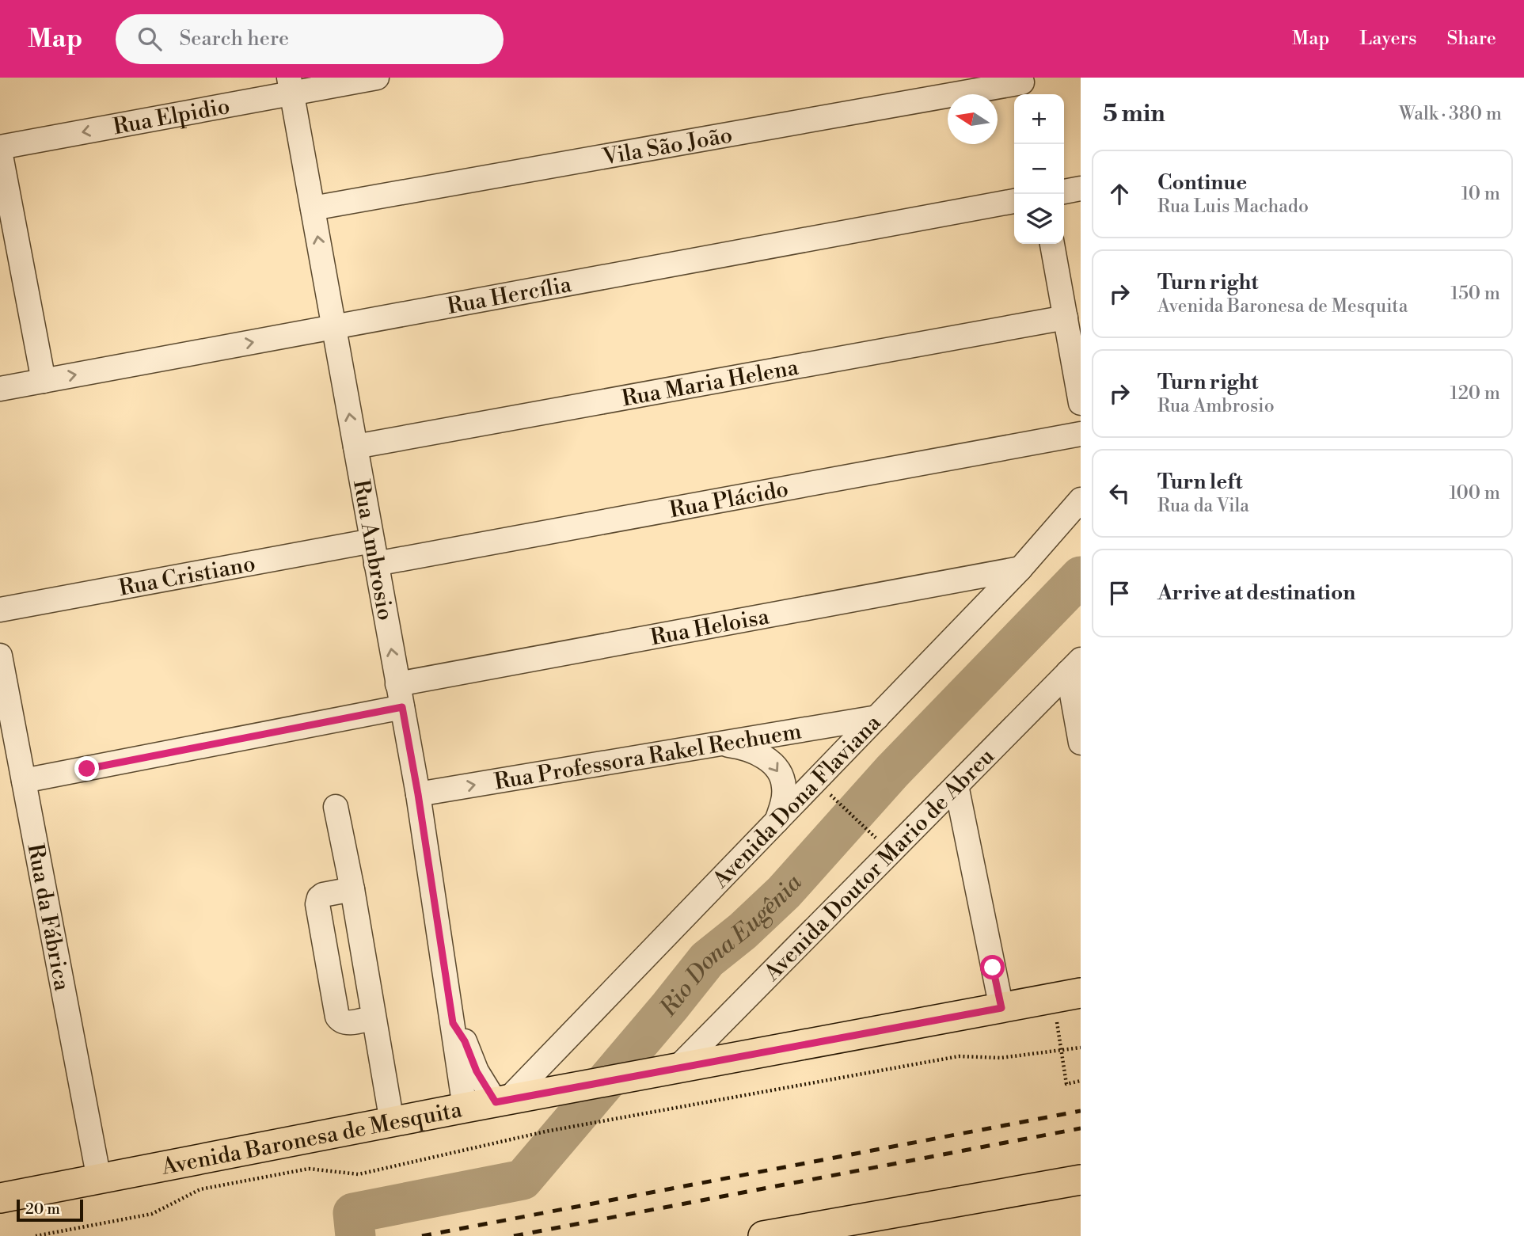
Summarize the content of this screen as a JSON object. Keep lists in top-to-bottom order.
{
  "streets": {
    "main road": ["Avenida Baronesa de Mesquita"],
    "street": [
      "Rua Elpidio",
      "Vila São João",
      "Rua Hercília",
      "Rua Maria Helena",
      "Rua Plácido",
      "Rua Ambrosio",
      "Rua Cristiano",
      "Rua Heloisa",
      "Rua Professora Rakel Rechuem",
      "Avenida Dona Flaviana",
      "Avenida Doutor Mario de Abreu",
      "Rua da Fábrica"
    ]
  },
  "crossings": [
    ["Rua Elpidio", "Rua Ambrosio"],
    ["Vila São João", "Rua Ambrosio"],
    ["Rua Hercília", "Rua Ambrosio"],
    ["Rua Maria Helena", "Rua Ambrosio"],
    ["Rua Plácido", "Rua Ambrosio"],
    ["Rua Plácido", "Rua Cristiano"],
    ["Rua Ambrosio", "Rua Cristiano"],
    ["Rua Ambrosio", "Rua Heloisa"],
    ["Rua Ambrosio", "Rua Professora Rakel Rechuem"],
    ["Rua Ambrosio", "Avenida Dona Flaviana"],
    ["Rua Ambrosio", "Avenida Baronesa de Mesquita"],
    ["Rua Heloisa", "Avenida Dona Flaviana"],
    ["Rua Professora Rakel Rechuem", "Avenida Dona Flaviana"],
    ["Avenida Dona Flaviana", "Avenida Baronesa de Mesquita"],
    ["Avenida Doutor Mario de Abreu", "Avenida Baronesa de Mesquita"],
    ["Rua da Fábrica", "Avenida Baronesa de Mesquita"]
  ],
  "one_way": ["Rua Elpidio", "Rua Professora Rakel Rechuem"],
  "water": ["Rio Dona Eugênia"],
  "scale_bar": "20 m",
  "north": "left",
  "page": {
    "header": "Map",
    "search": "Search here",
    "nav": ["Map", "Layers", "Share"],
    "heading": ["5 min", "Walk · 380 m"],
    "map_buttons": ["+", "−"],
    "list": [
      ["Continue", "Rua Luis Machado", "10 m"],
      ["Turn right", "Avenida Baronesa de Mesquita", "150 m"],
      ["Turn right", "Rua Ambrosio", "120 m"],
      ["Turn left", "Rua da Vila", "100 m"],
      "Arrive at destination"
    ],
    "scale": "20 m"
  }
}
